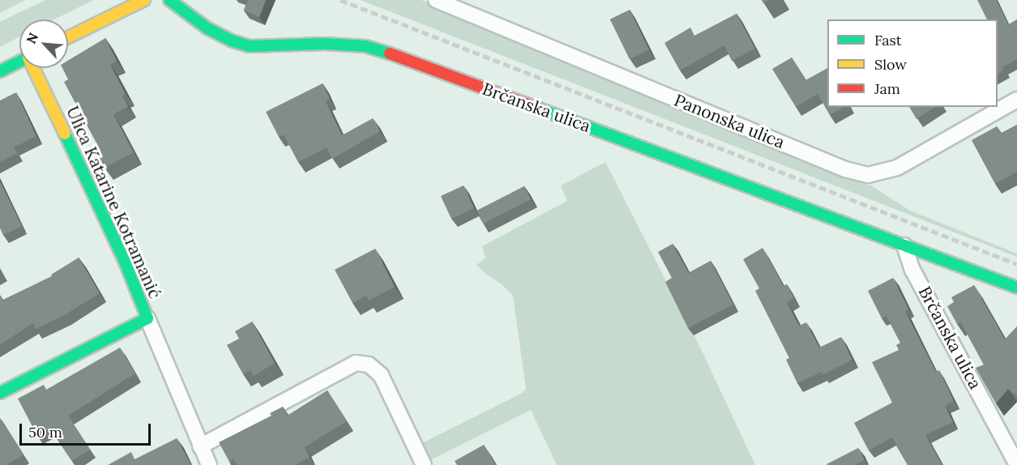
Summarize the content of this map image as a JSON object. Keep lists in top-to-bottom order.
{
  "streets": {
    "street": ["Brčanska ulica", "Panonska ulica", "Ulica Katarine Kotramanić"]
  },
  "legend": ["Fast", "Slow", "Jam"],
  "scale_bar": "50 m",
  "north": "top left"
}
